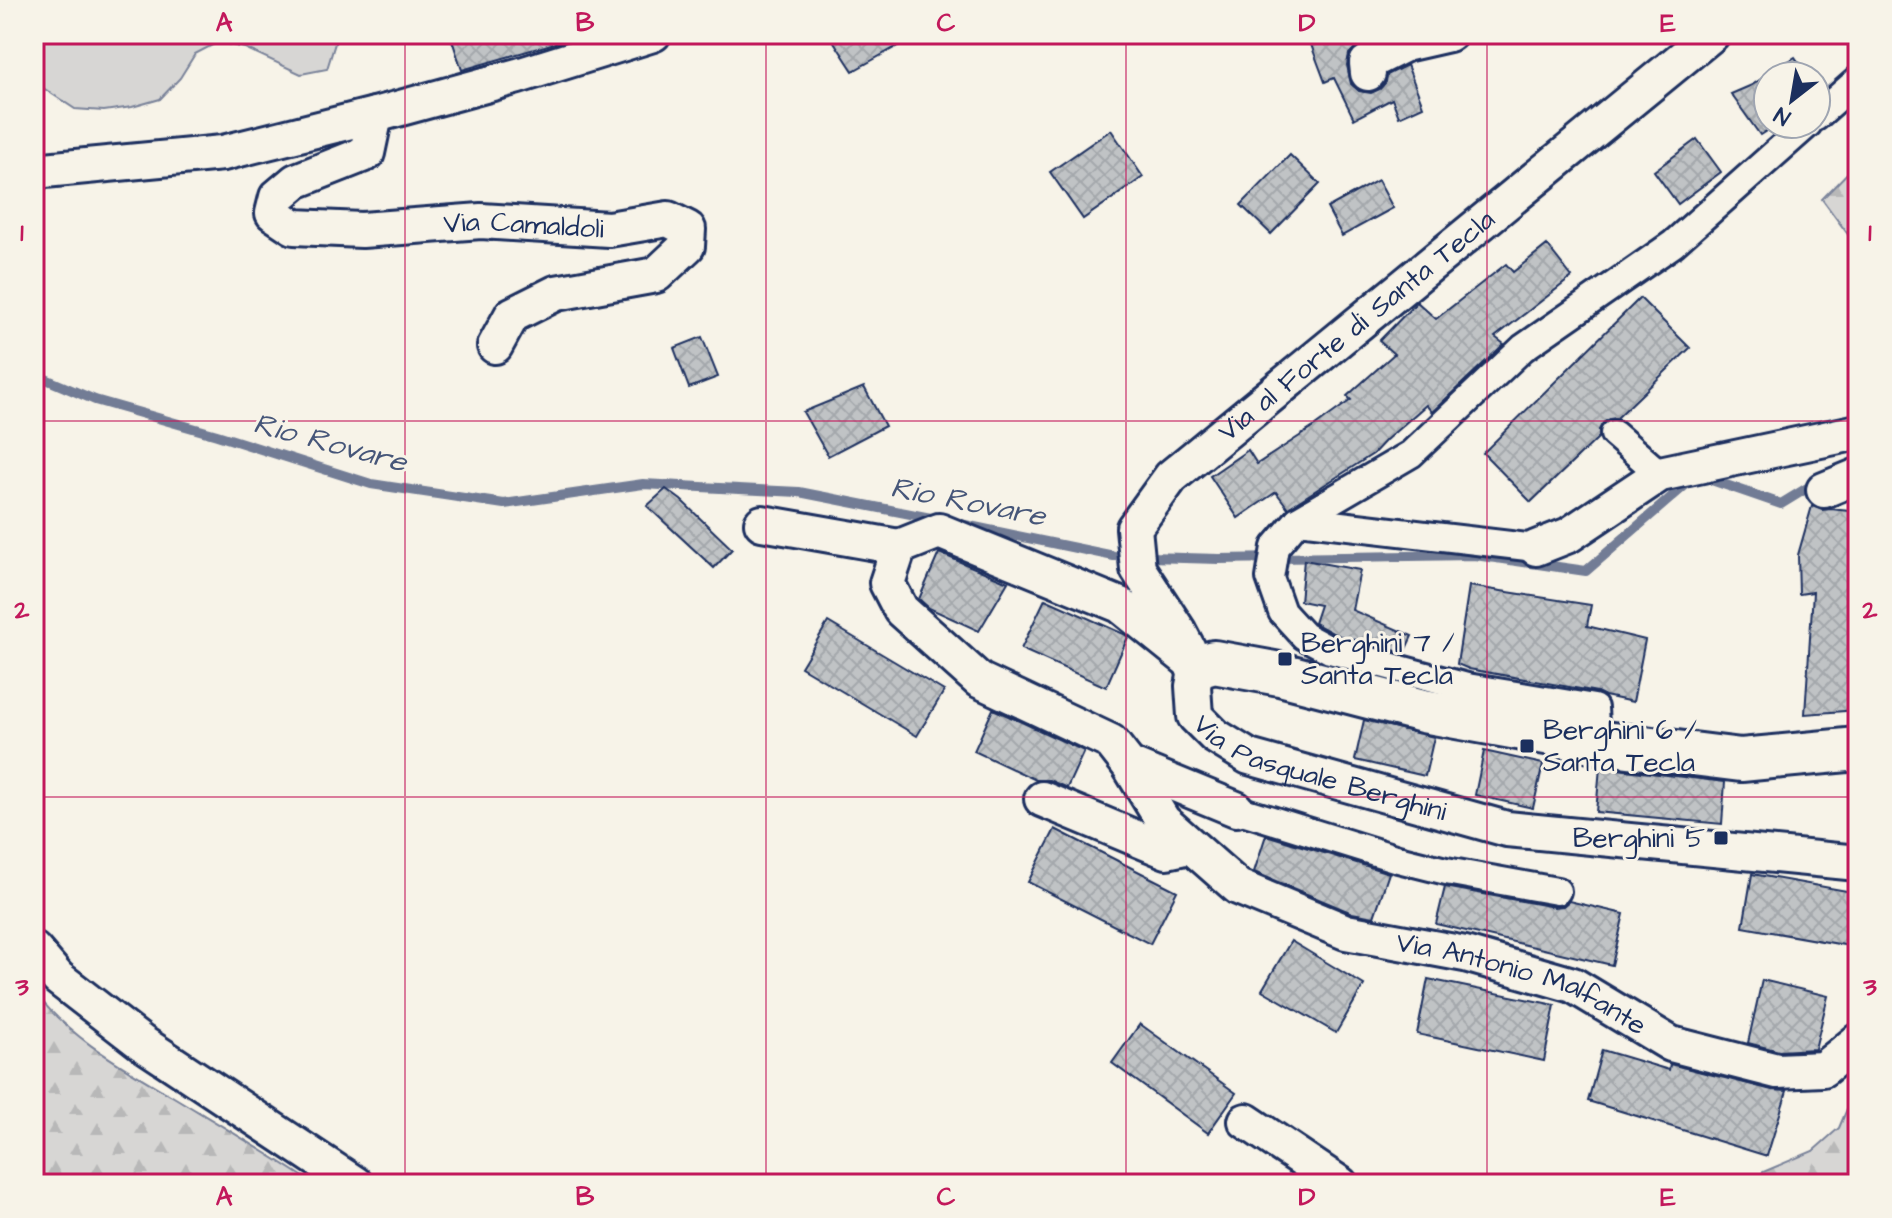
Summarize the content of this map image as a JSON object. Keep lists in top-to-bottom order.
{
  "streets": {
    "street": [
      "Via Camaldoli",
      "Via al Forte di Santa Tecla",
      "Via Pasquale Berghini",
      "Via Antonio Malfante"
    ]
  },
  "crossings": [
    ["Via al Forte di Santa Tecla", "Via Pasquale Berghini"]
  ],
  "water": ["Rio Rovare"],
  "places": {
    "transit": ["Berghini 7 / Santa Tecla", "Berghini 6 / Santa Tecla", "Berghini 5"]
  },
  "north": "bottom left",
  "grid": {
    "columns": [
      "A",
      "B",
      "C",
      "D",
      "E"
    ],
    "rows": ["1", "2", "3"]
  }
}
